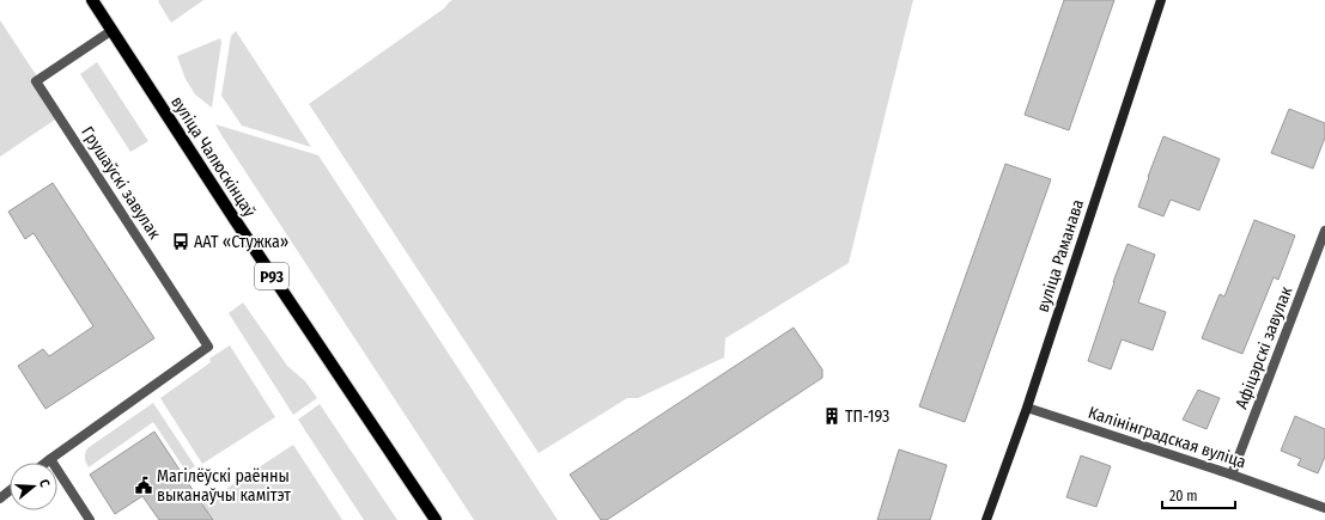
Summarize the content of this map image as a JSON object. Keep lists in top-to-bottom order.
{
  "streets": {
    "main road": ["вуліца Чалюскінцаў", "вуліца Раманава", "Р93"],
    "street": ["Грушаўскі завулак", "Афіцэрскі завулак", "Калінінградская вуліца"]
  },
  "crossings": [
    ["вуліца Чалюскінцаў", "Грушаўскі завулак"],
    ["вуліца Раманава", "Калінінградская вуліца"],
    ["Афіцэрскі завулак", "Калінінградская вуліца"]
  ],
  "places": {
    "bus stop": ["ААТ «Стужка»"],
    "building": ["ТП-193"],
    "public building": ["Магілёўскі раённы выканаўчы камітэт"]
  },
  "scale_bar": "20 m",
  "north": "right"
}
